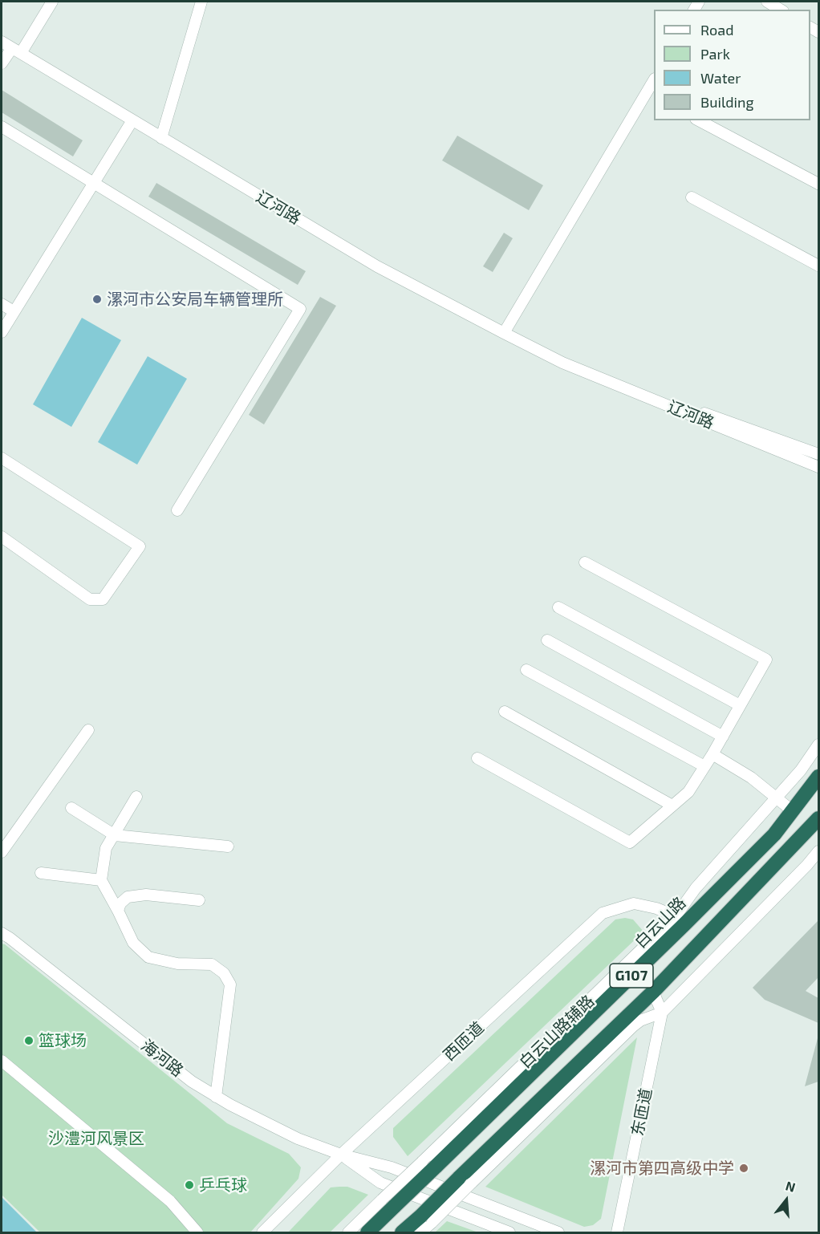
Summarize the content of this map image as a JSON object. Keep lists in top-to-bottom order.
{
  "streets": {
    "highway": ["白云山路", "G107"],
    "street": [
      "辽河路",
      "白云山路辅路",
      "西匝道",
      "海河路",
      "东匝道"
    ]
  },
  "crossings": [
    ["白云山路", "G107"],
    ["白云山路", "白云山路辅路"],
    ["白云山路", "西匝道"],
    ["G107", "白云山路辅路"],
    ["白云山路辅路", "西匝道"],
    ["西匝道", "海河路"]
  ],
  "parks": ["沙澧河风景区"],
  "places": [
    "漯河市公安局车辆管理所",
    "篮球场",
    "漯河市第四高级中学",
    "乒乓球"
  ],
  "legend": [
    "Road",
    "Park",
    "Water",
    "Building"
  ],
  "north": "top"
}
